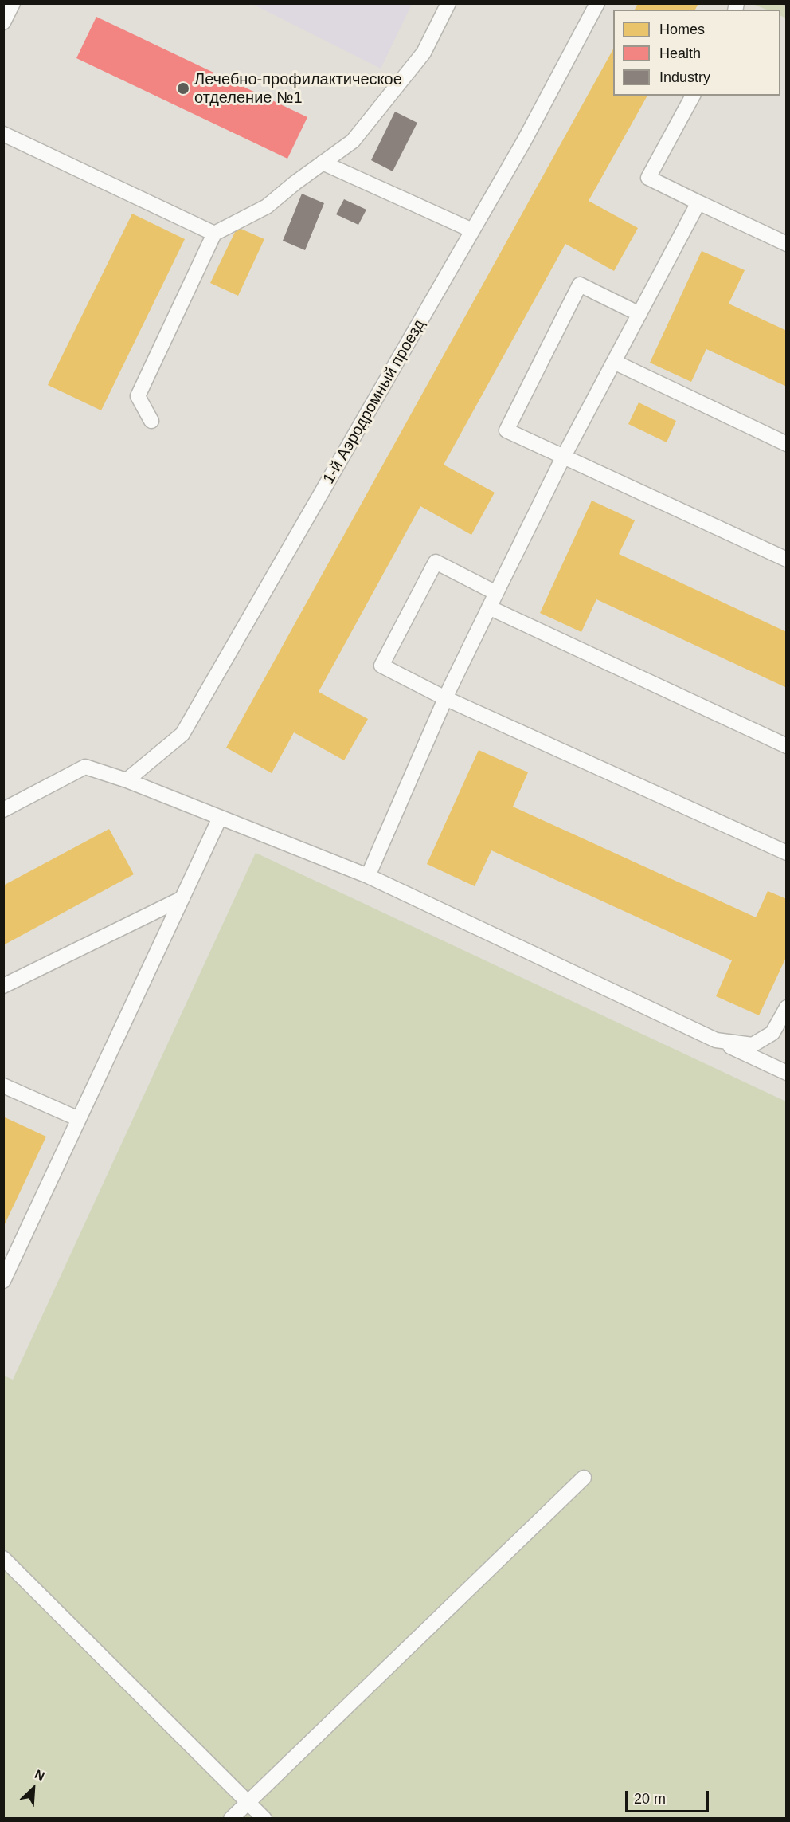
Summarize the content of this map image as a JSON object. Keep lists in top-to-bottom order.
{
  "streets": {
    "lane": ["1-й Аэродромный проезд"]
  },
  "places": ["Лечебно-профилактическое отделение №1"],
  "legend": ["Homes", "Health", "Industry"],
  "scale_bar": "20 m",
  "north": "top right"
}
